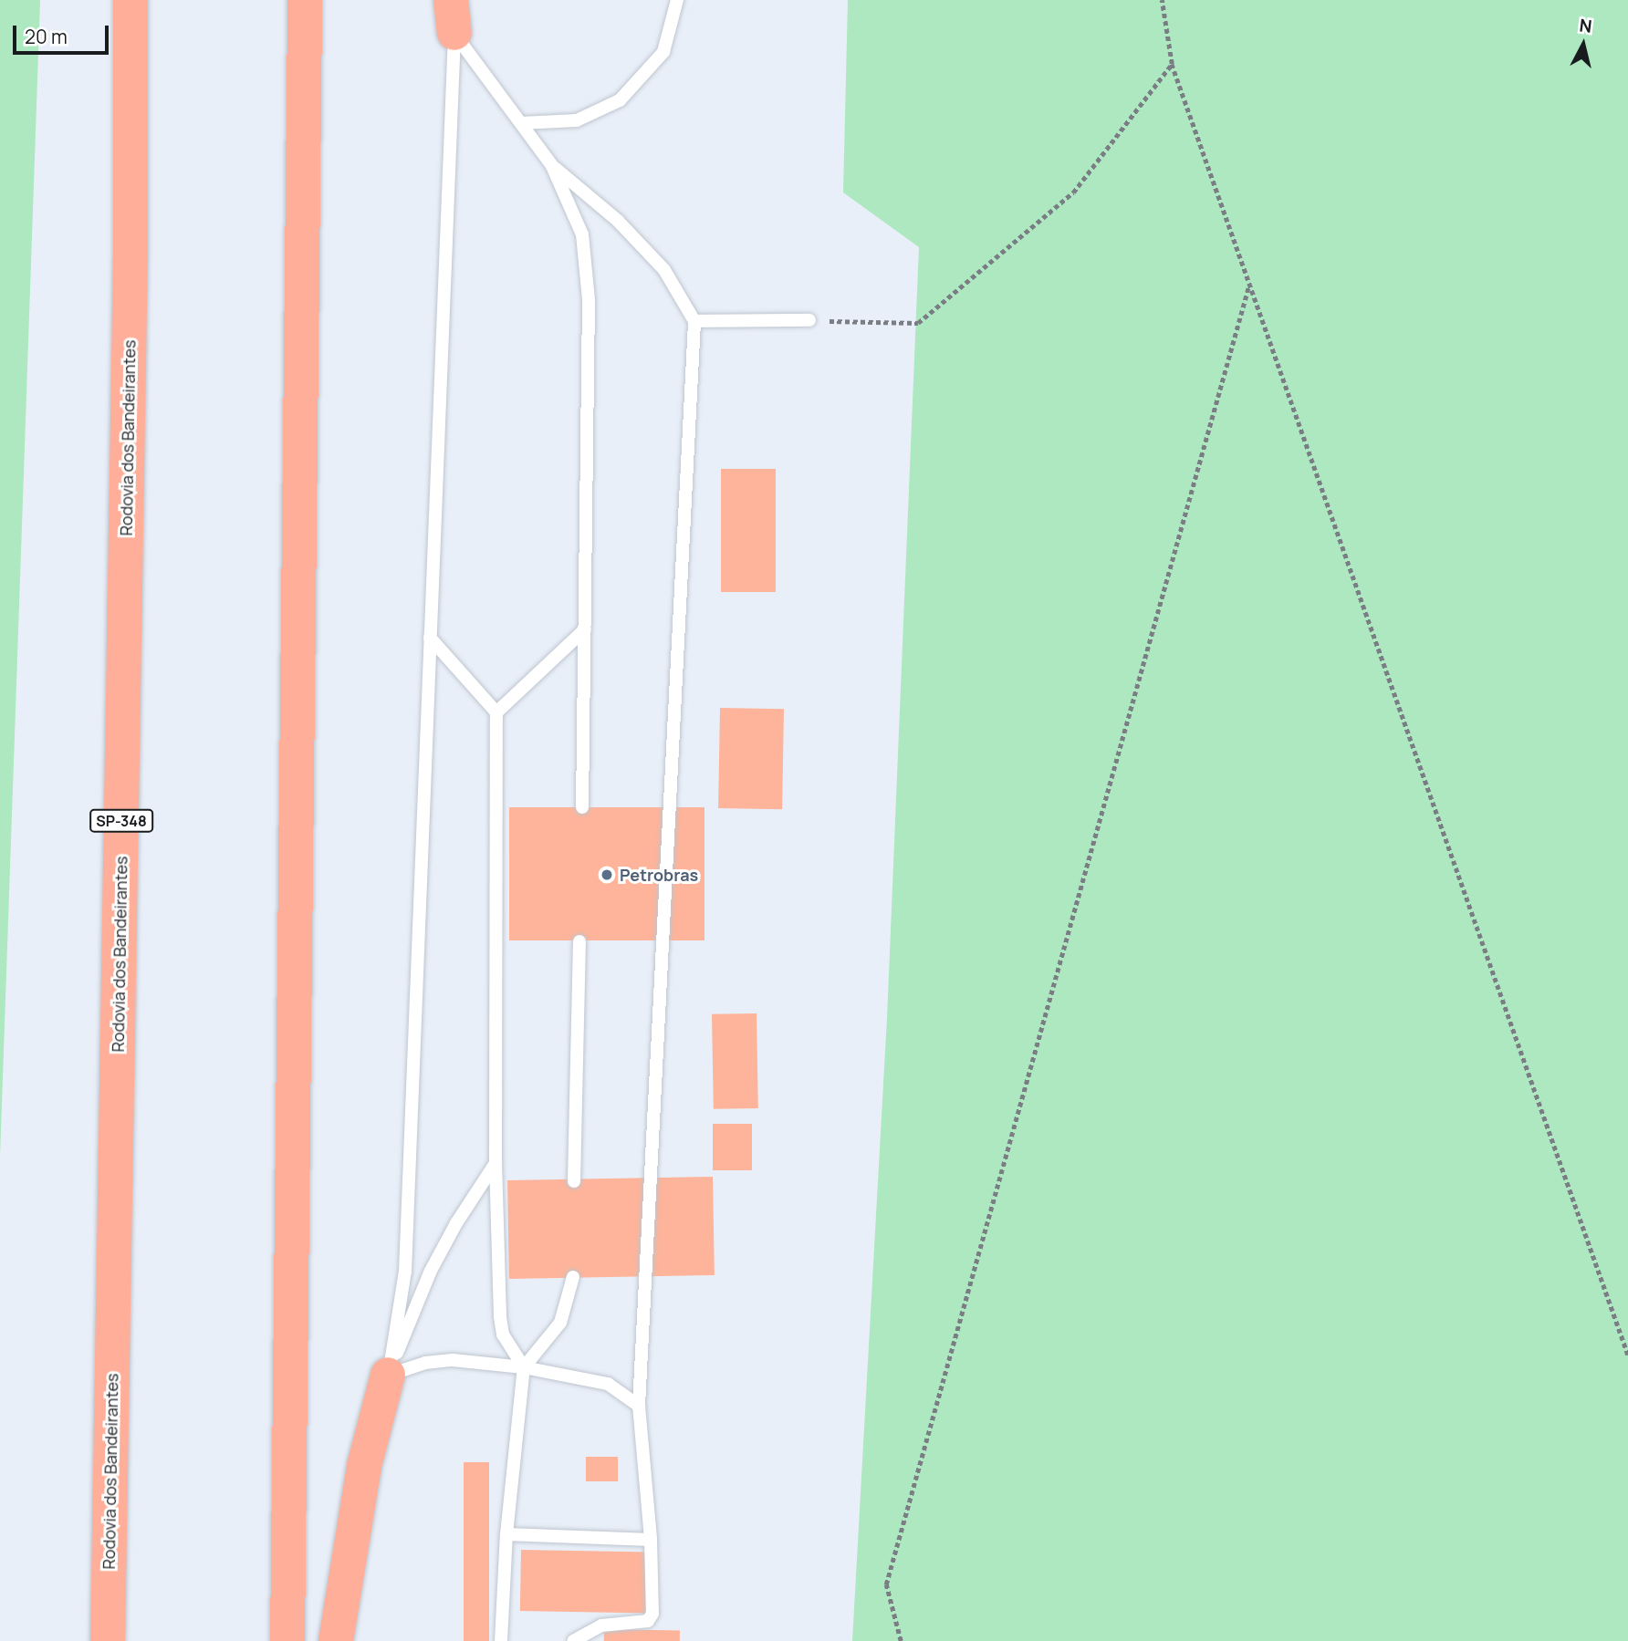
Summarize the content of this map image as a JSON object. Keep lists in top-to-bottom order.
{
  "streets": {
    "highway": ["Rodovia dos Bandeirantes", "SP-348"]
  },
  "places": ["Petrobras"],
  "scale_bar": "20 m",
  "north": "top"
}
